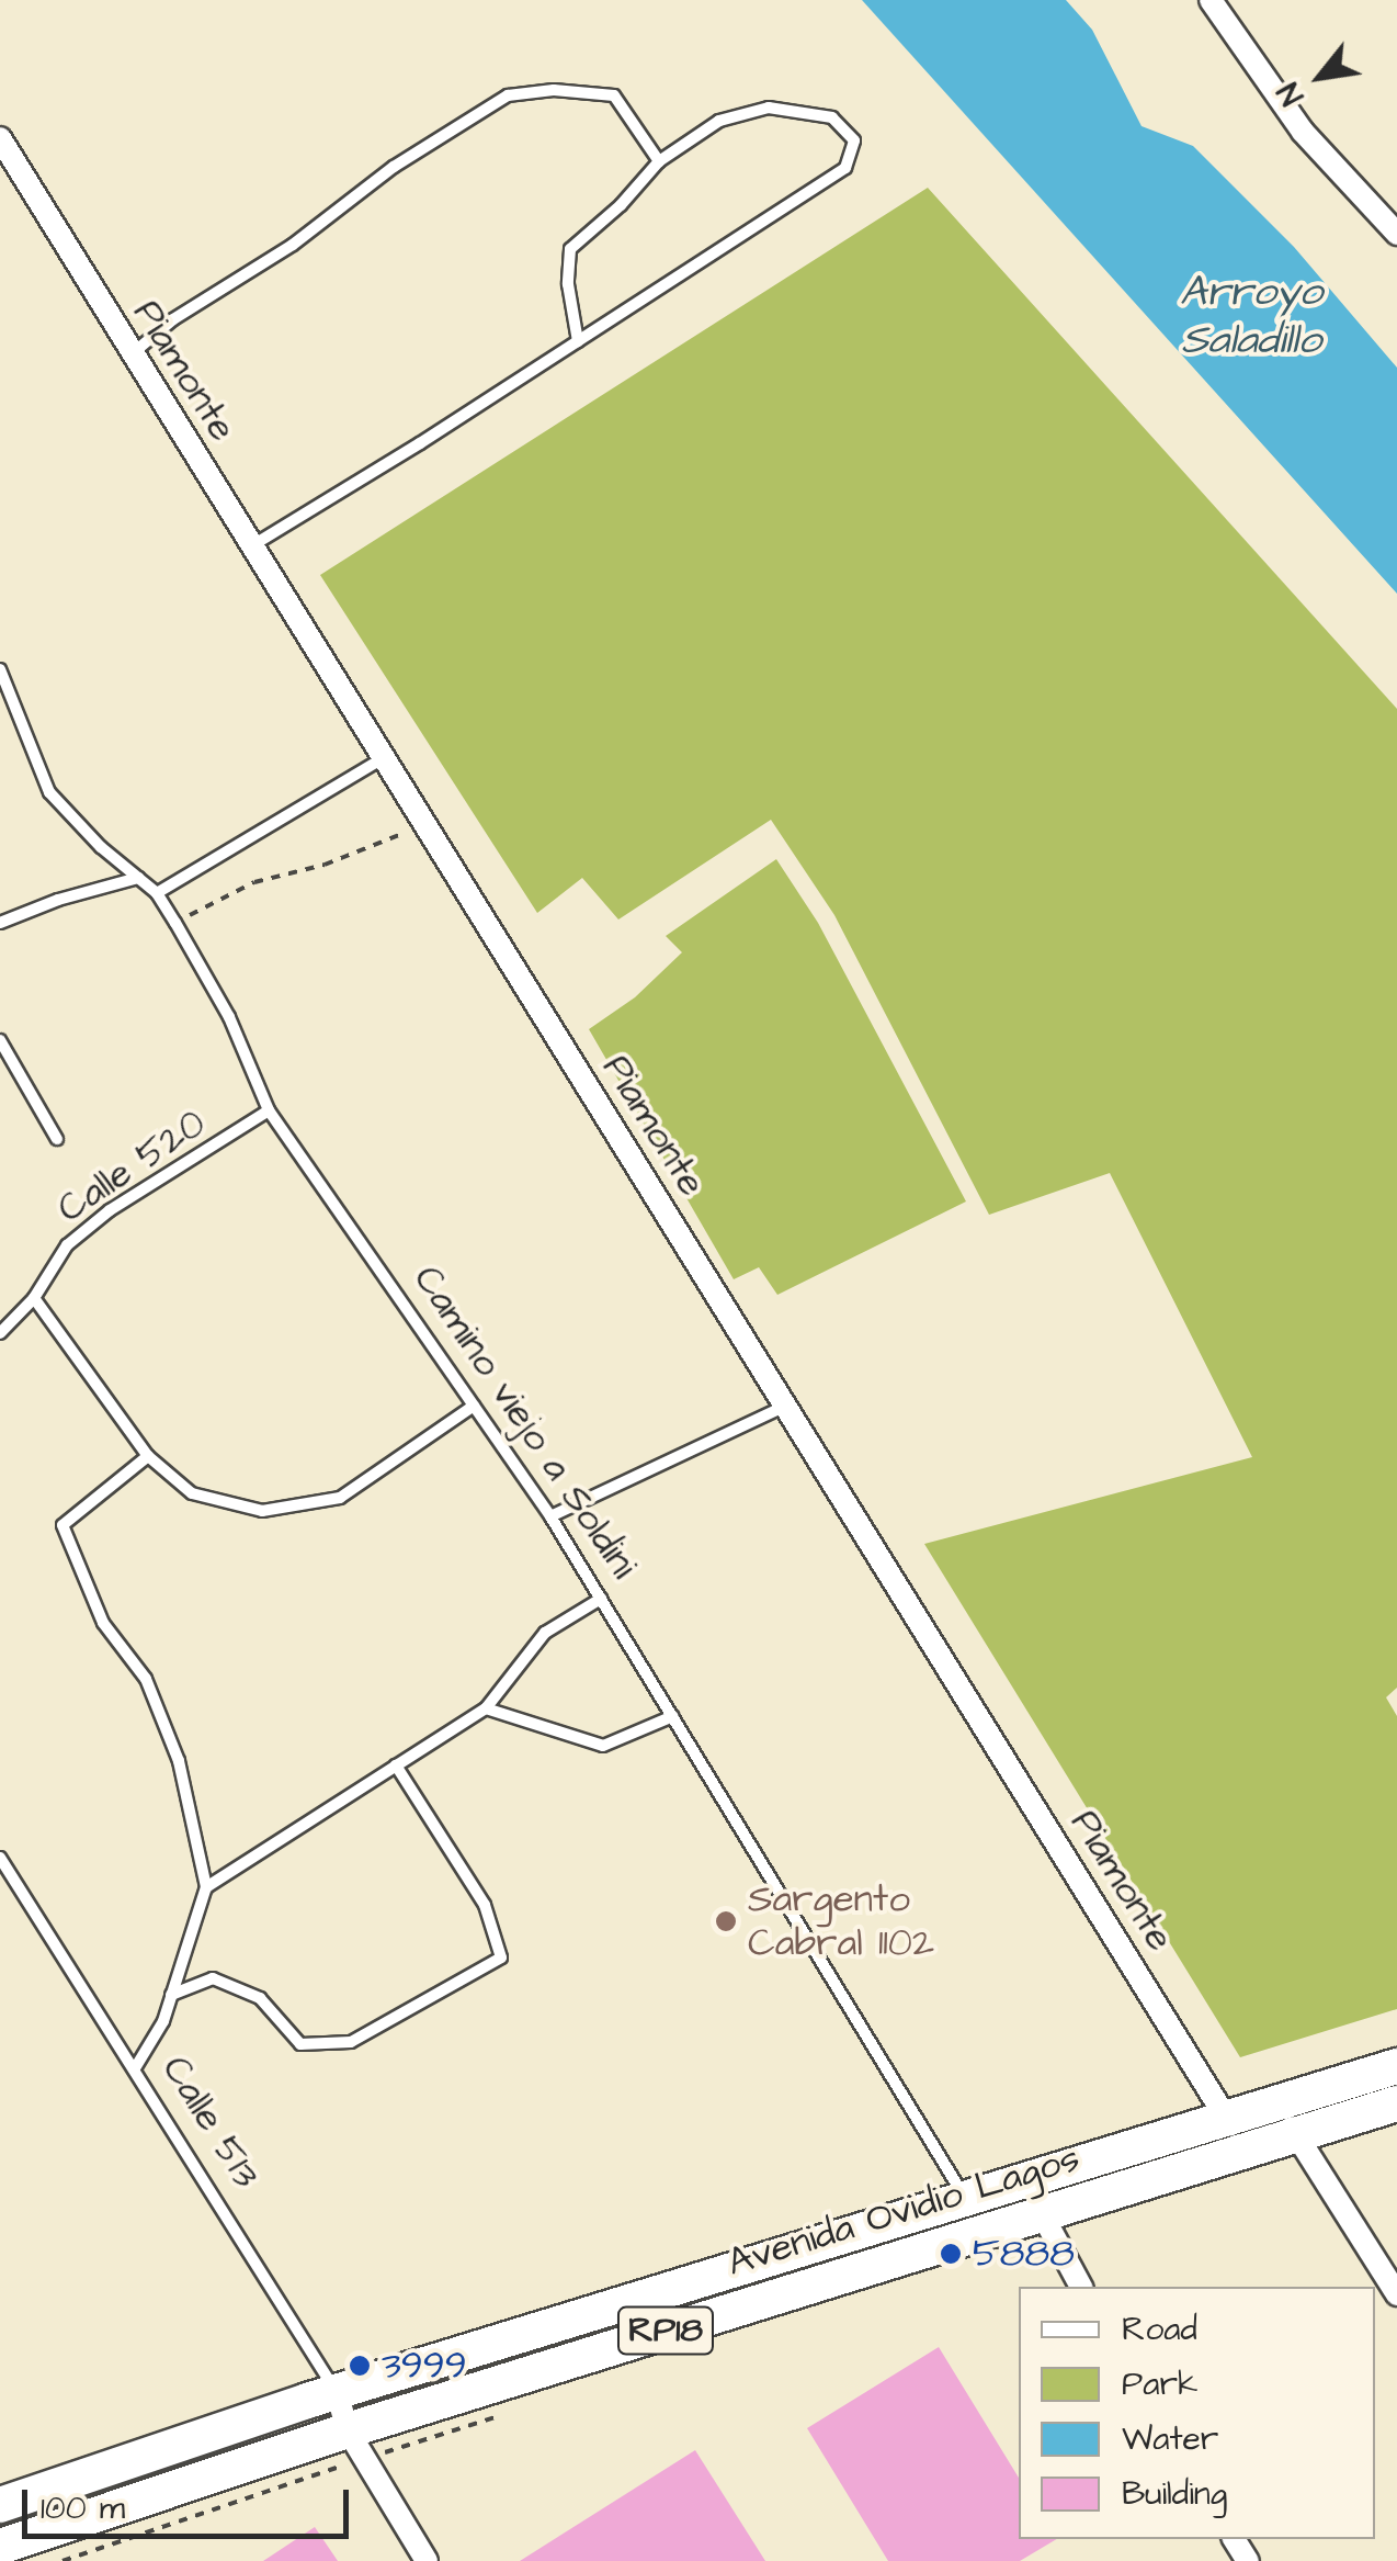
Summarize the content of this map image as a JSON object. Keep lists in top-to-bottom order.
{
  "streets": {
    "main road": ["Avenida Ovidio Lagos", "RP18"],
    "street": ["Piamonte", "Calle 513"],
    "lane": ["Calle 520", "Camino viejo a Soldini"]
  },
  "crossings": [
    ["Piamonte", "Avenida Ovidio Lagos"],
    ["Calle 520", "Camino viejo a Soldini"],
    ["Camino viejo a Soldini", "Avenida Ovidio Lagos"],
    ["Calle 513", "Avenida Ovidio Lagos"]
  ],
  "water": ["Arroyo Saladillo"],
  "places": ["Sargento Cabral 1102", "5888", "3999"],
  "legend": [
    "Road",
    "Park",
    "Water",
    "Building"
  ],
  "scale_bar": "100 m",
  "north": "bottom left"
}
